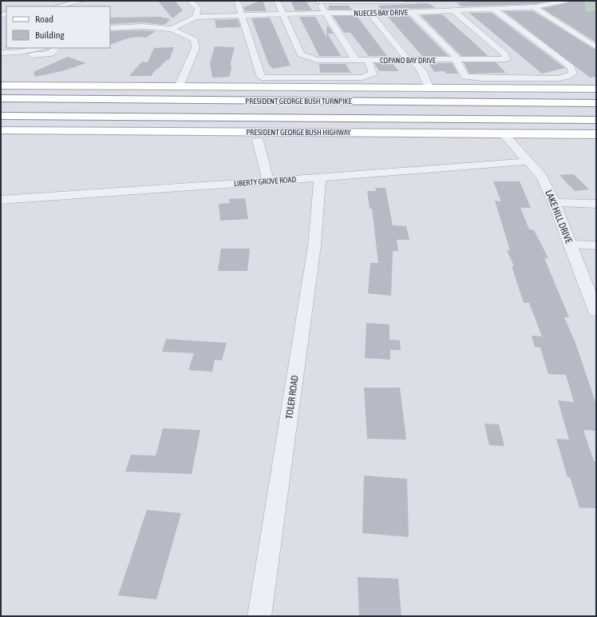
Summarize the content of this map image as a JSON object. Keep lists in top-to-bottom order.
{
  "streets": {
    "main road": ["PRESIDENT GEORGE BUSH TURNPIKE", "PRESIDENT GEORGE BUSH HIGHWAY"],
    "street": [
      "NUECES BAY DRIVE",
      "COPANO BAY DRIVE",
      "LIBERTY GROVE ROAD",
      "LAKE HILL DRIVE",
      "TOLER ROAD"
    ]
  },
  "crossings": [
    ["NUECES BAY DRIVE", "COPANO BAY DRIVE"],
    ["PRESIDENT GEORGE BUSH HIGHWAY", "LAKE HILL DRIVE"],
    ["LIBERTY GROVE ROAD", "LAKE HILL DRIVE"],
    ["LIBERTY GROVE ROAD", "TOLER ROAD"]
  ],
  "legend": ["Road", "Building"]
}
